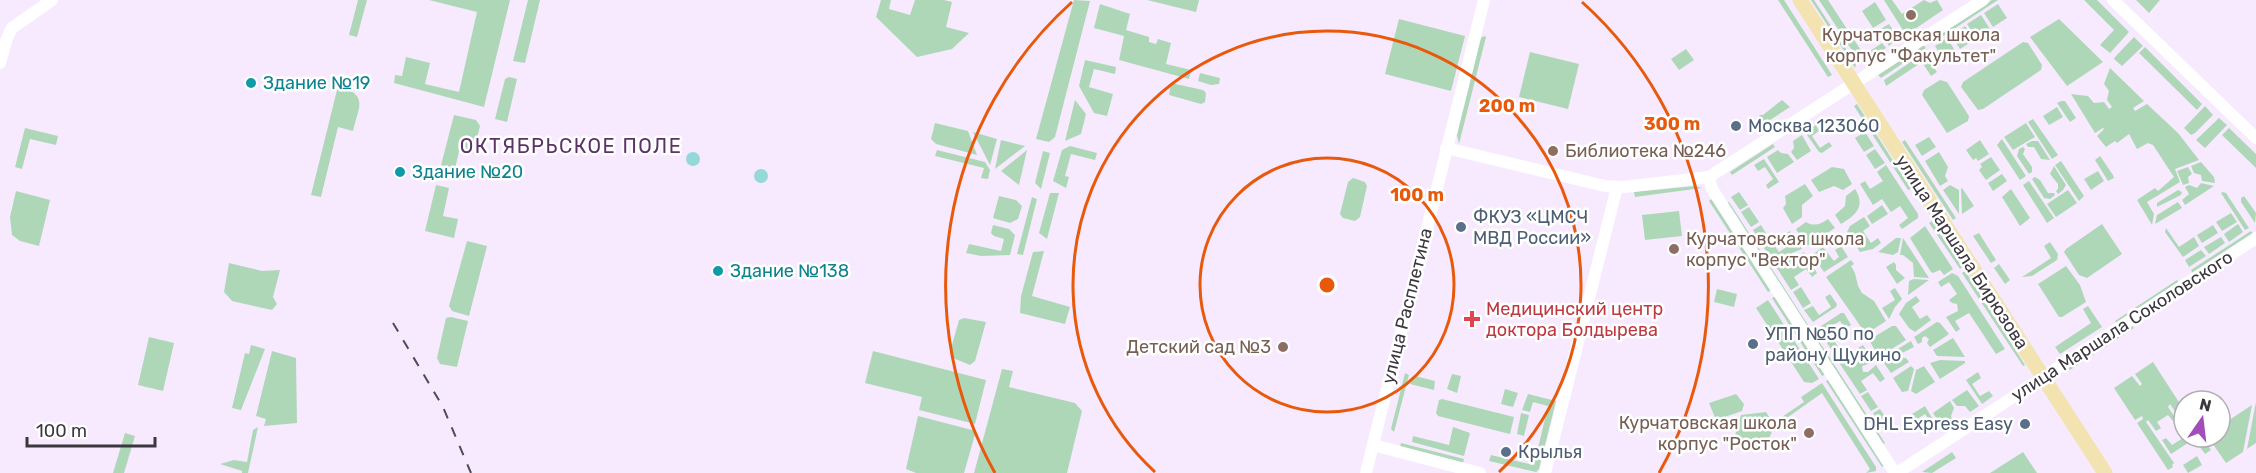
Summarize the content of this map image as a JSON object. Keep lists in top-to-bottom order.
{
  "streets": {
    "main road": ["улица Маршала Бирюзова"],
    "street": ["улица Расплетина", "улица Маршала Соколовского"]
  },
  "crossings": [
    ["улица Маршала Бирюзова", "улица Маршала Соколовского"]
  ],
  "districts": ["ОКТЯБРЬСКОЕ ПОЛЕ"],
  "places": {
    "other": [
      "Курчатовская школа корпус \"Факультет\"",
      "Здание №19",
      "Москва 123060",
      "Библиотека №246",
      "Здание №20",
      "ФКУЗ «ЦМСЧ МВД России»",
      "Курчатовская школа корпус \"Вектор\"",
      "Здание №138",
      "УПП №50 по району Щукино",
      "Детский сад №3",
      "DHL Express Easy",
      "Курчатовская школа корпус \"Росток\"",
      "Крылья"
    ],
    "health": ["Медицинский центр доктора Болдырева"]
  },
  "scale_bar": "100 m",
  "north": "top",
  "rings": ["200 m", "300 m", "100 m"]
}
